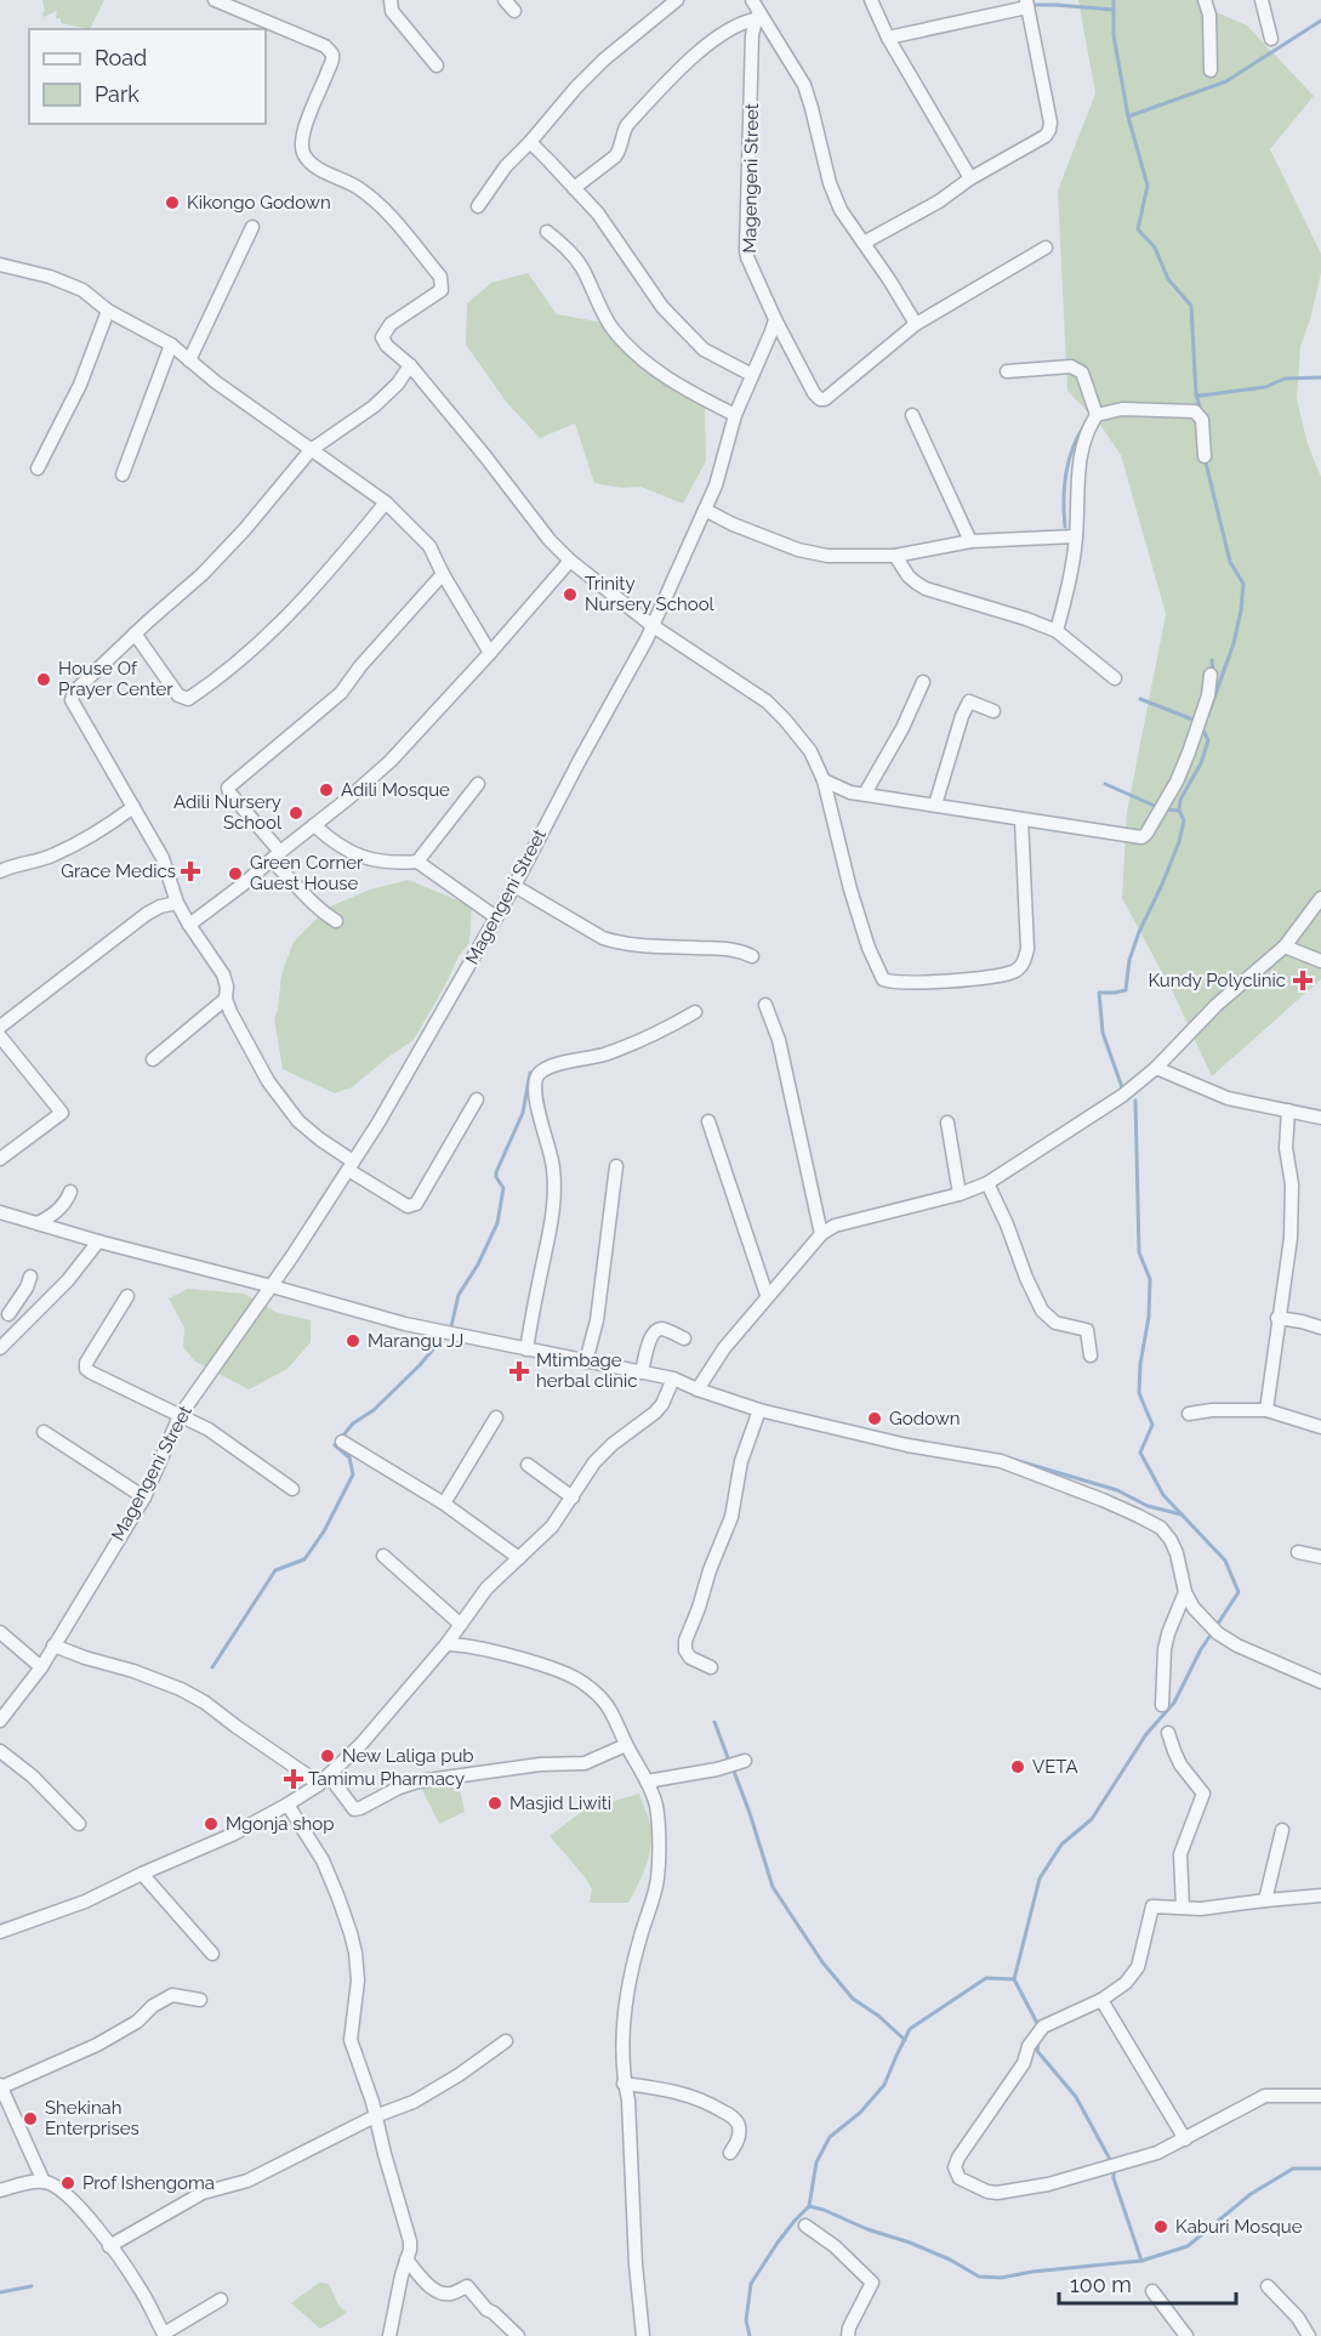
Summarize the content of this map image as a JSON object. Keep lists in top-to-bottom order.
{
  "streets": {
    "street": ["Magengeni Street"]
  },
  "places": {
    "other": [
      "Kikongo Godown",
      "Trinity Nursery School",
      "House Of Prayer Center",
      "Adili Mosque",
      "Adili Nursery School",
      "Green Corner Guest House",
      "Marangu JJ",
      "Godown",
      "New Laliga pub",
      "VETA",
      "Masjid Liwiti",
      "Mgonja shop",
      "Shekinah Enterprises",
      "Prof Ishengoma",
      "Kaburi Mosque"
    ],
    "health": [
      "Grace Medics",
      "Kundy Polyclinic",
      "Mtimbage herbal clinic",
      "Tamimu Pharmacy"
    ]
  },
  "legend": ["Road", "Park"],
  "scale_bar": "100 m"
}
